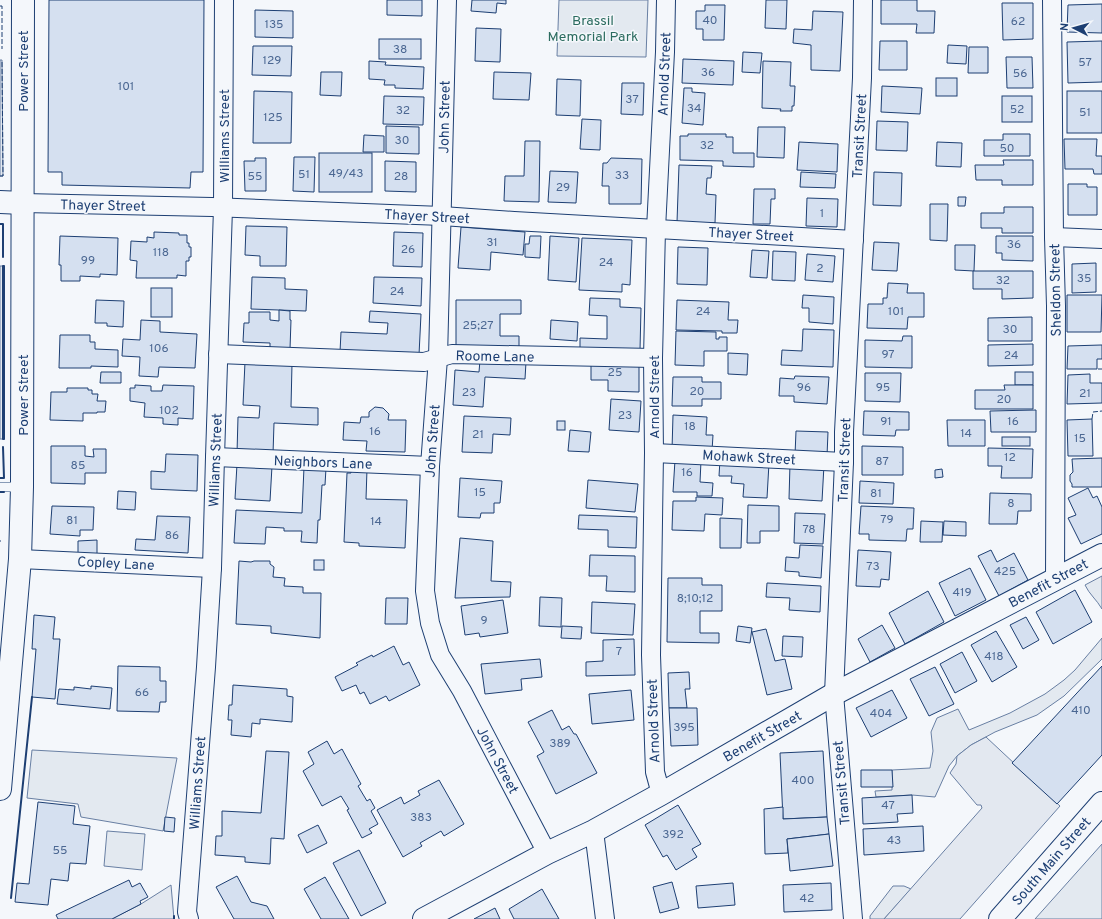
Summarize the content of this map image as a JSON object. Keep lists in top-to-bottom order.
{
  "streets": {
    "street": [
      "Power Street",
      "Arnold Street",
      "John Street",
      "Williams Street",
      "Transit Street",
      "Thayer Street",
      "Sheldon Street",
      "Roome Lane",
      "Mohawk Street",
      "Neighbors Lane",
      "Copley Lane",
      "Benefit Street",
      "South Main Street"
    ]
  },
  "crossings": [
    ["Power Street", "Thayer Street"],
    ["Power Street", "Copley Lane"],
    ["Arnold Street", "Thayer Street"],
    ["Arnold Street", "Roome Lane"],
    ["Arnold Street", "Mohawk Street"],
    ["Arnold Street", "Benefit Street"],
    ["John Street", "Thayer Street"],
    ["John Street", "Roome Lane"],
    ["John Street", "Neighbors Lane"],
    ["John Street", "Benefit Street"],
    ["Williams Street", "Thayer Street"],
    ["Williams Street", "Roome Lane"],
    ["Williams Street", "Neighbors Lane"],
    ["Williams Street", "Copley Lane"],
    ["Transit Street", "Thayer Street"],
    ["Transit Street", "Mohawk Street"],
    ["Transit Street", "Benefit Street"],
    ["Sheldon Street", "Benefit Street"]
  ],
  "parks": ["Brassil Memorial Park"],
  "house_numbers": [
    "40",
    "62",
    "135",
    "38",
    "129",
    "57",
    "36",
    "56",
    "101",
    "37",
    "34",
    "52",
    "32",
    "51",
    "125",
    "30",
    "32",
    "50",
    "49/43",
    "51",
    "33",
    "55",
    "28",
    "29",
    "1",
    "31",
    "36",
    "26",
    "118",
    "99",
    "24",
    "2",
    "35",
    "32",
    "24",
    "24",
    "101",
    "25;27",
    "30",
    "106",
    "97",
    "24",
    "25",
    "96",
    "95",
    "20",
    "23",
    "21",
    "20",
    "102",
    "23",
    "91",
    "16",
    "18",
    "16",
    "14",
    "21",
    "15",
    "12",
    "87",
    "85",
    "16",
    "15",
    "81",
    "8",
    "79",
    "81",
    "14",
    "78",
    "86",
    "73",
    "425",
    "419",
    "8;10;12",
    "9",
    "7",
    "418",
    "66",
    "410",
    "404",
    "395",
    "389",
    "400",
    "47",
    "383",
    "392",
    "43",
    "55",
    "42"
  ],
  "north": "left"
}
